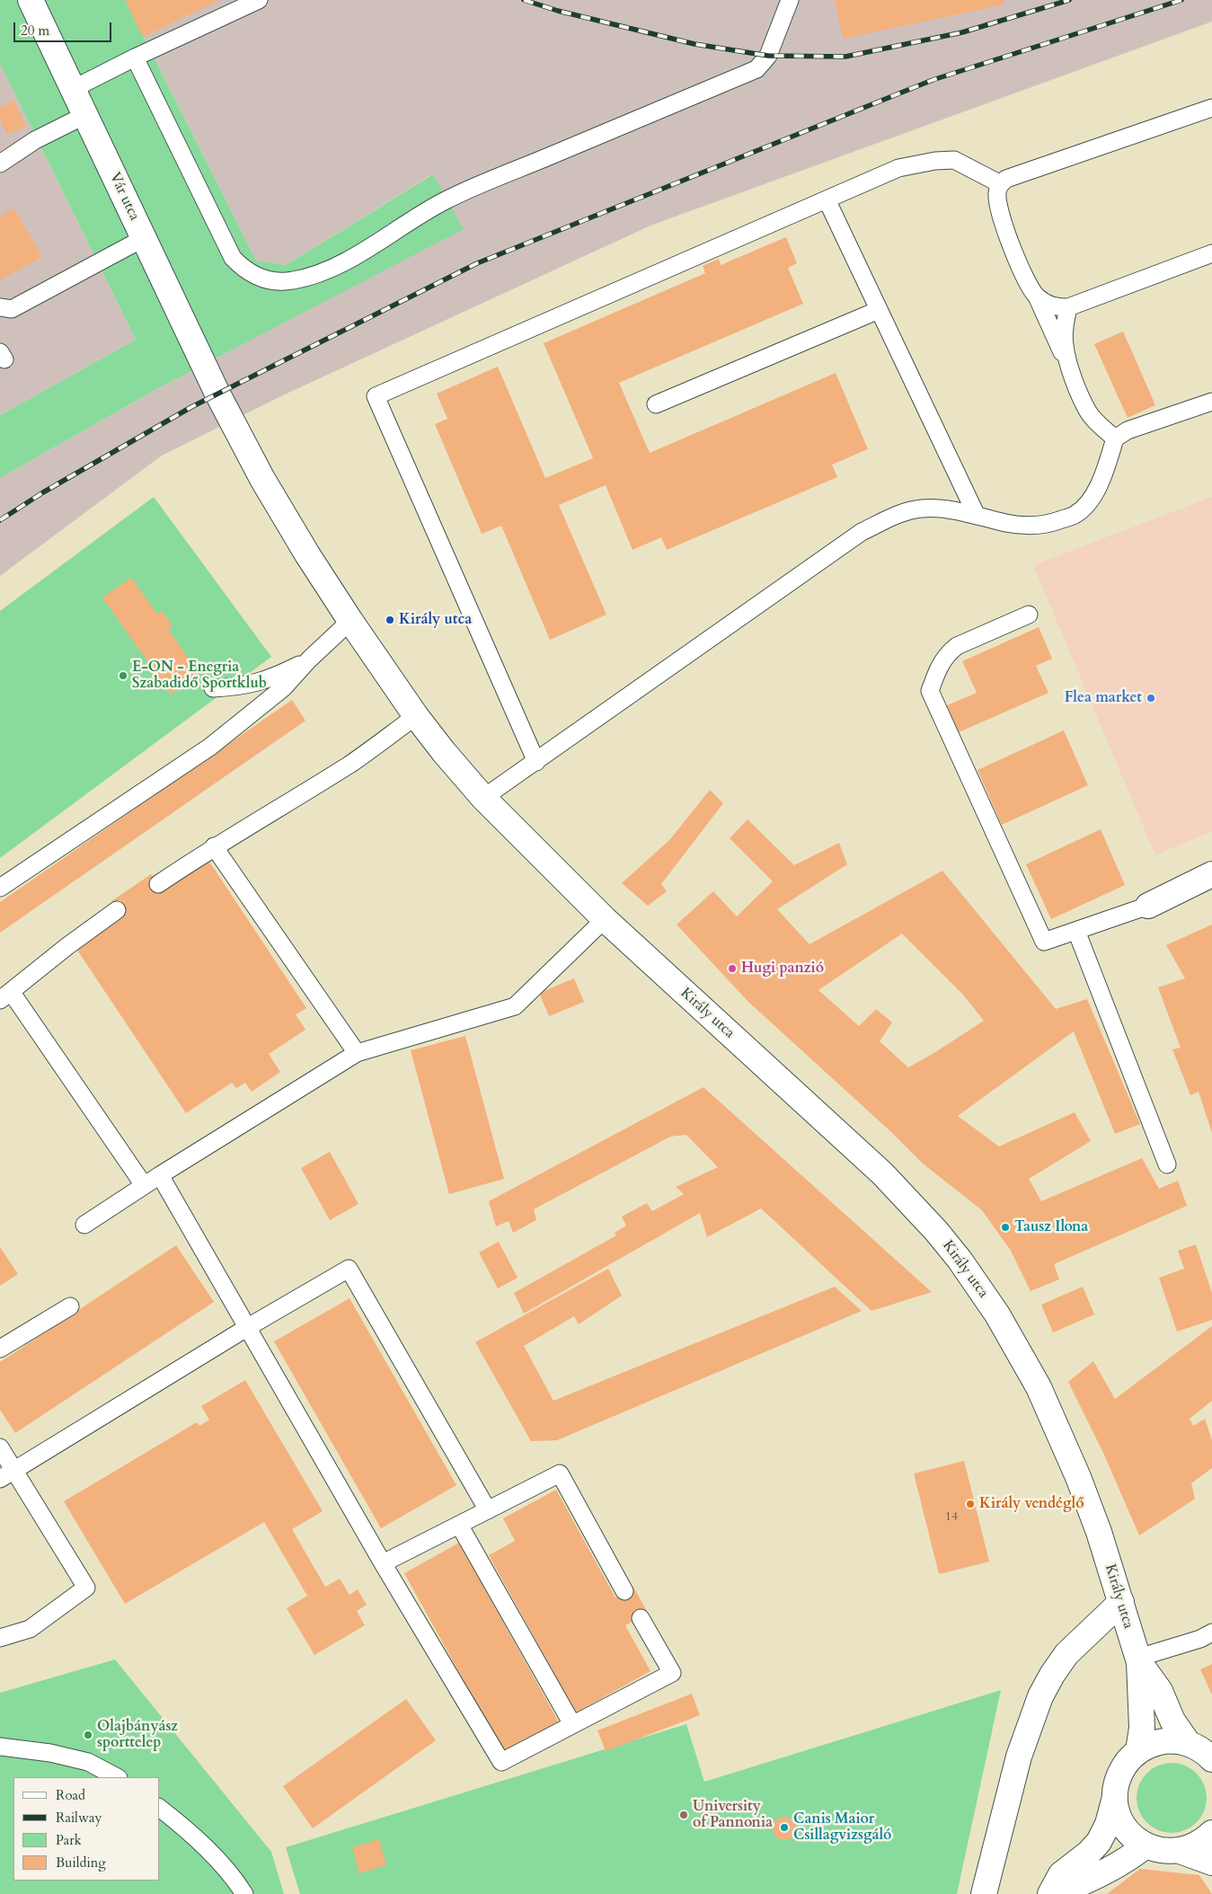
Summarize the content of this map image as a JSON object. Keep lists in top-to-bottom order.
{
  "streets": {
    "main road": ["Vár utca", "Király utca"]
  },
  "crossings": [
    ["Vár utca", "Király utca"]
  ],
  "places": [
    "Király utca",
    "E-ON - Enegria Szabadidő Sportklub",
    "Flea market",
    "Hugi panzió",
    "Tausz Ilona",
    "Király vendéglő",
    "Olajbányász sporttelep",
    "University of Pannonia",
    "Canis Maior Csillagvizsgáló"
  ],
  "house_numbers": ["14"],
  "legend": [
    "Road",
    "Railway",
    "Park",
    "Building"
  ],
  "scale_bar": "20 m"
}
